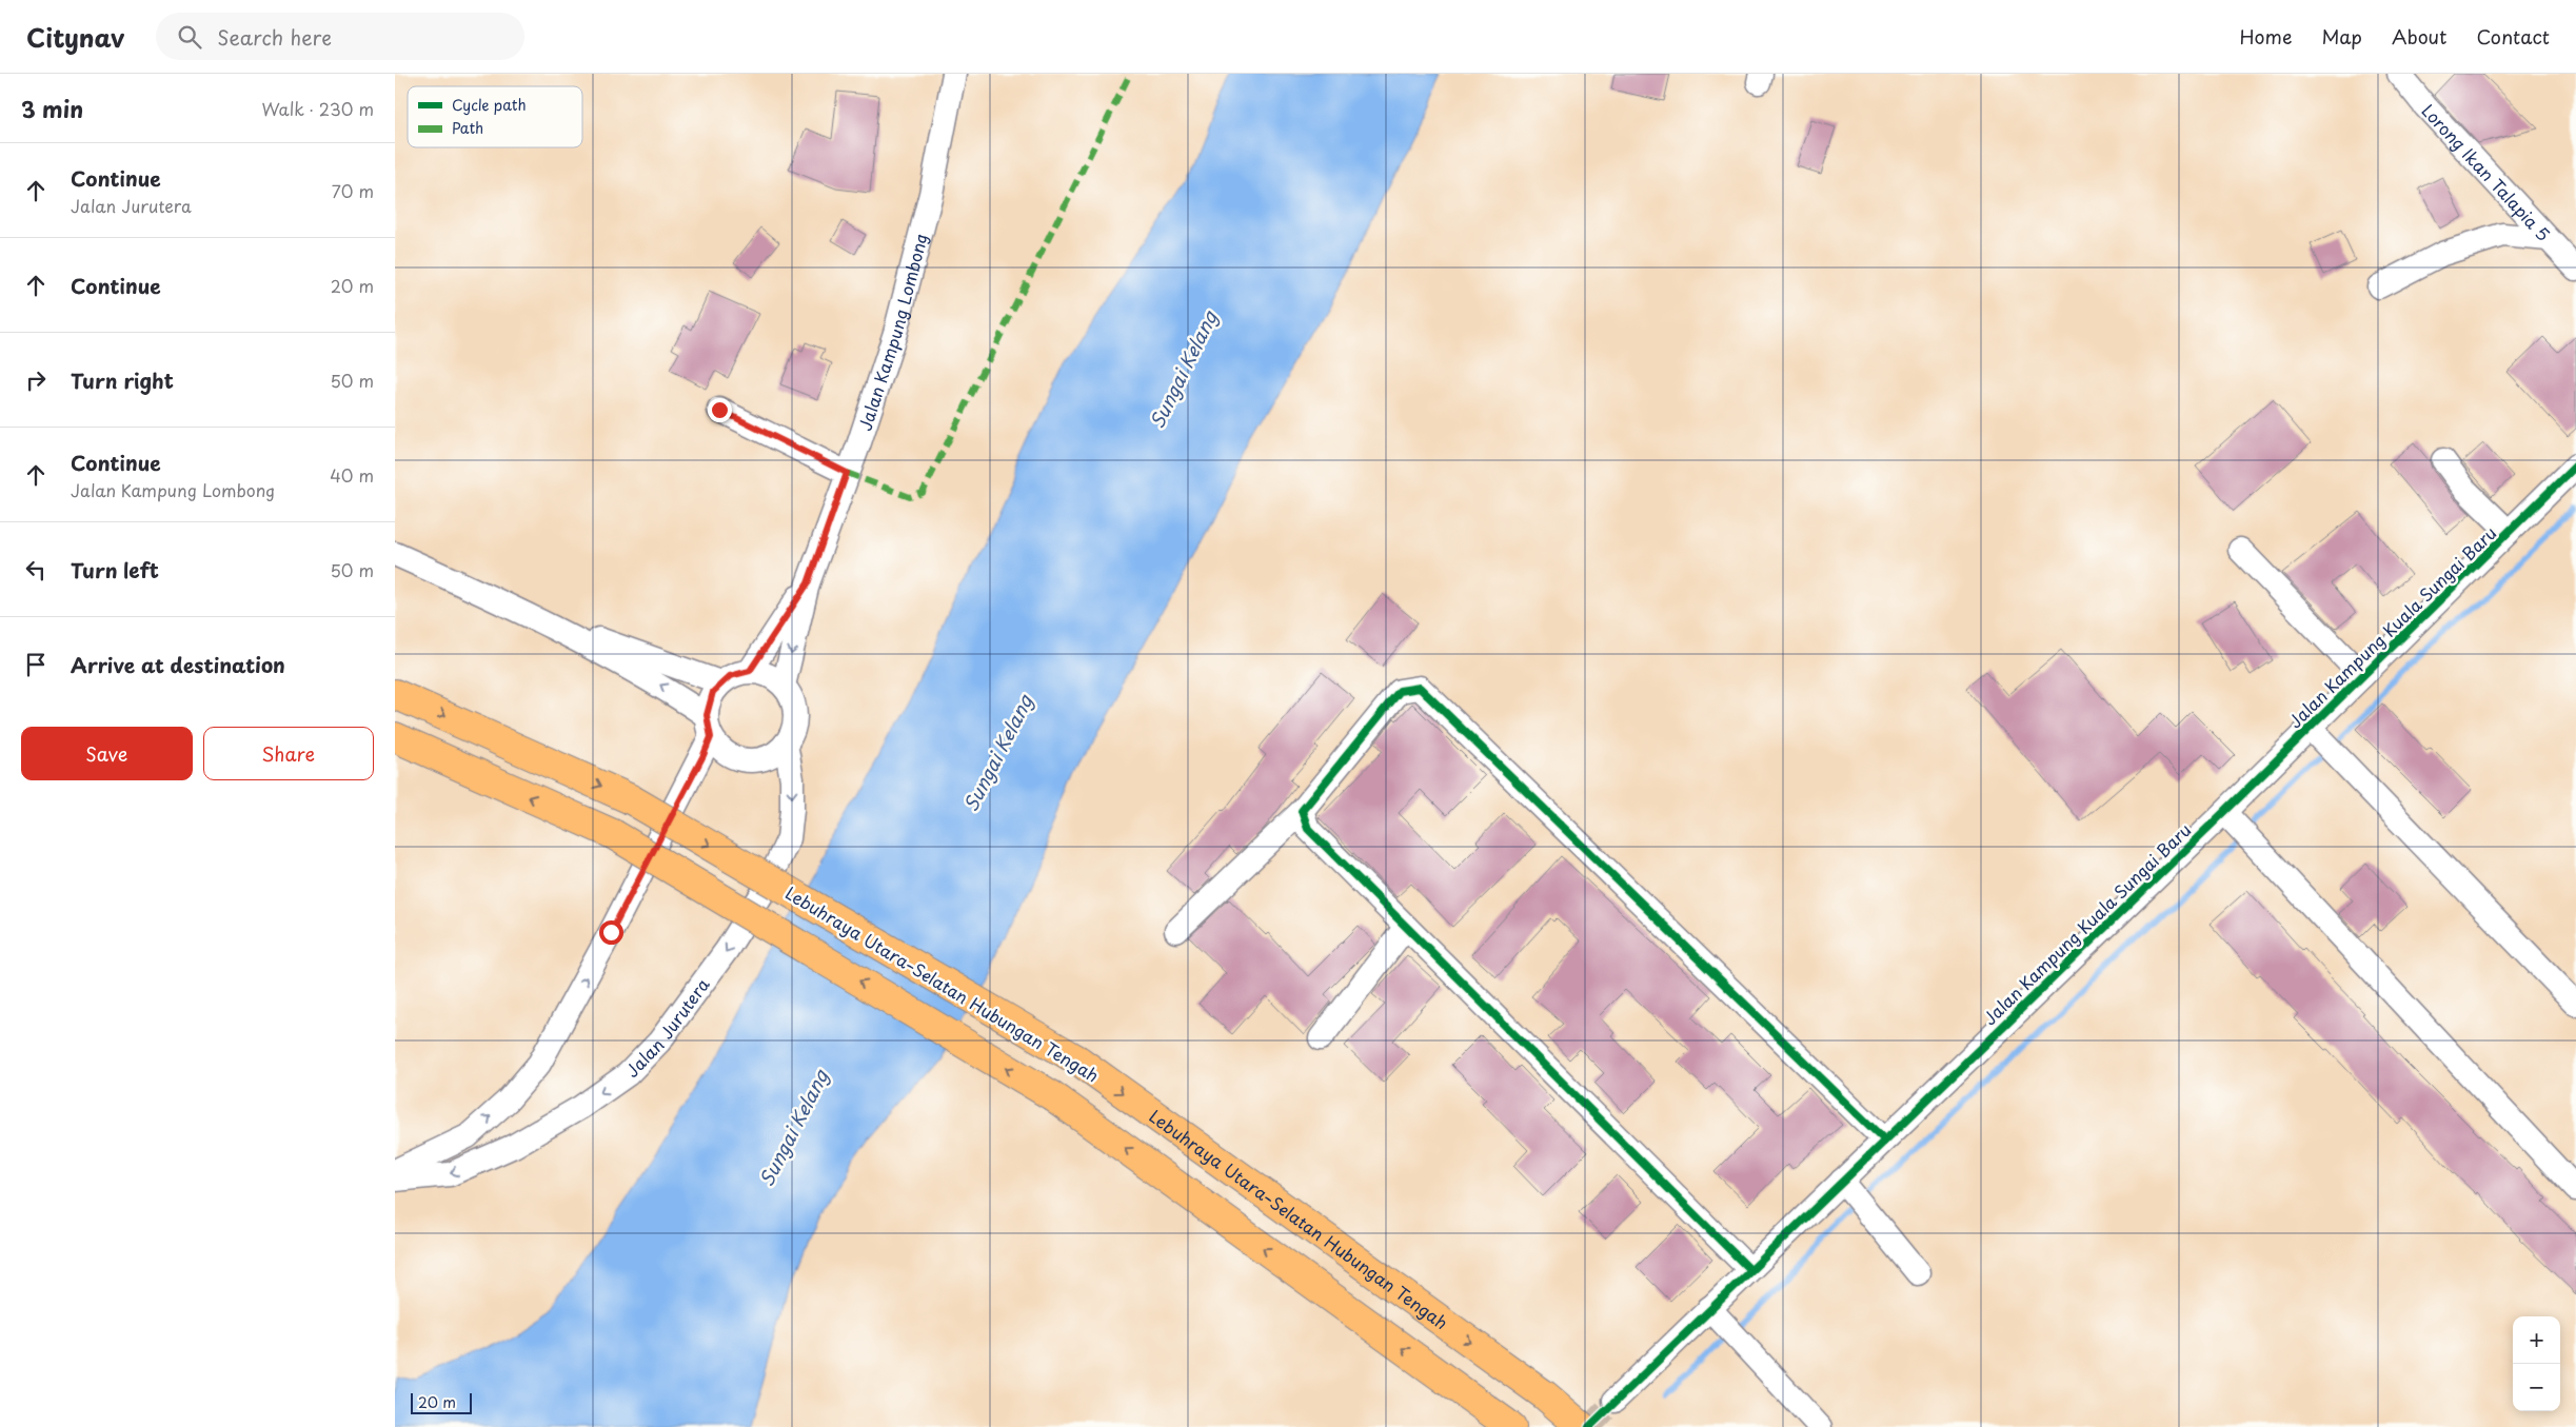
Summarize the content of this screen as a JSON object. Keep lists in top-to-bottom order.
{
  "streets": {
    "highway": ["Lebuhraya Utara–Selatan Hubungan Tengah"],
    "street": [
      "Lorong Ikan Talapia 5",
      "Jalan Kampung Lombong",
      "Jalan Kampung Kuala Sungai Baru",
      "Jalan Jurutera"
    ]
  },
  "water": ["Sungai Kelang"],
  "legend": ["Cycle path", "Path"],
  "scale_bar": "20 m",
  "page": {
    "header": "Citynav",
    "search": "Search here",
    "nav": [
      "Home",
      "Map",
      "About",
      "Contact"
    ],
    "heading": ["3 min", "Walk · 230 m"],
    "list": [
      ["Continue", "Jalan Jurutera", "70 m"],
      ["Continue", "20 m"],
      ["Turn right", "50 m"],
      ["Continue", "Jalan Kampung Lombong", "40 m"],
      ["Turn left", "50 m"],
      "Arrive at destination"
    ],
    "buttons": ["Save", "Share"],
    "map_buttons": ["+", "−"],
    "scale": "20 m"
  }
}
